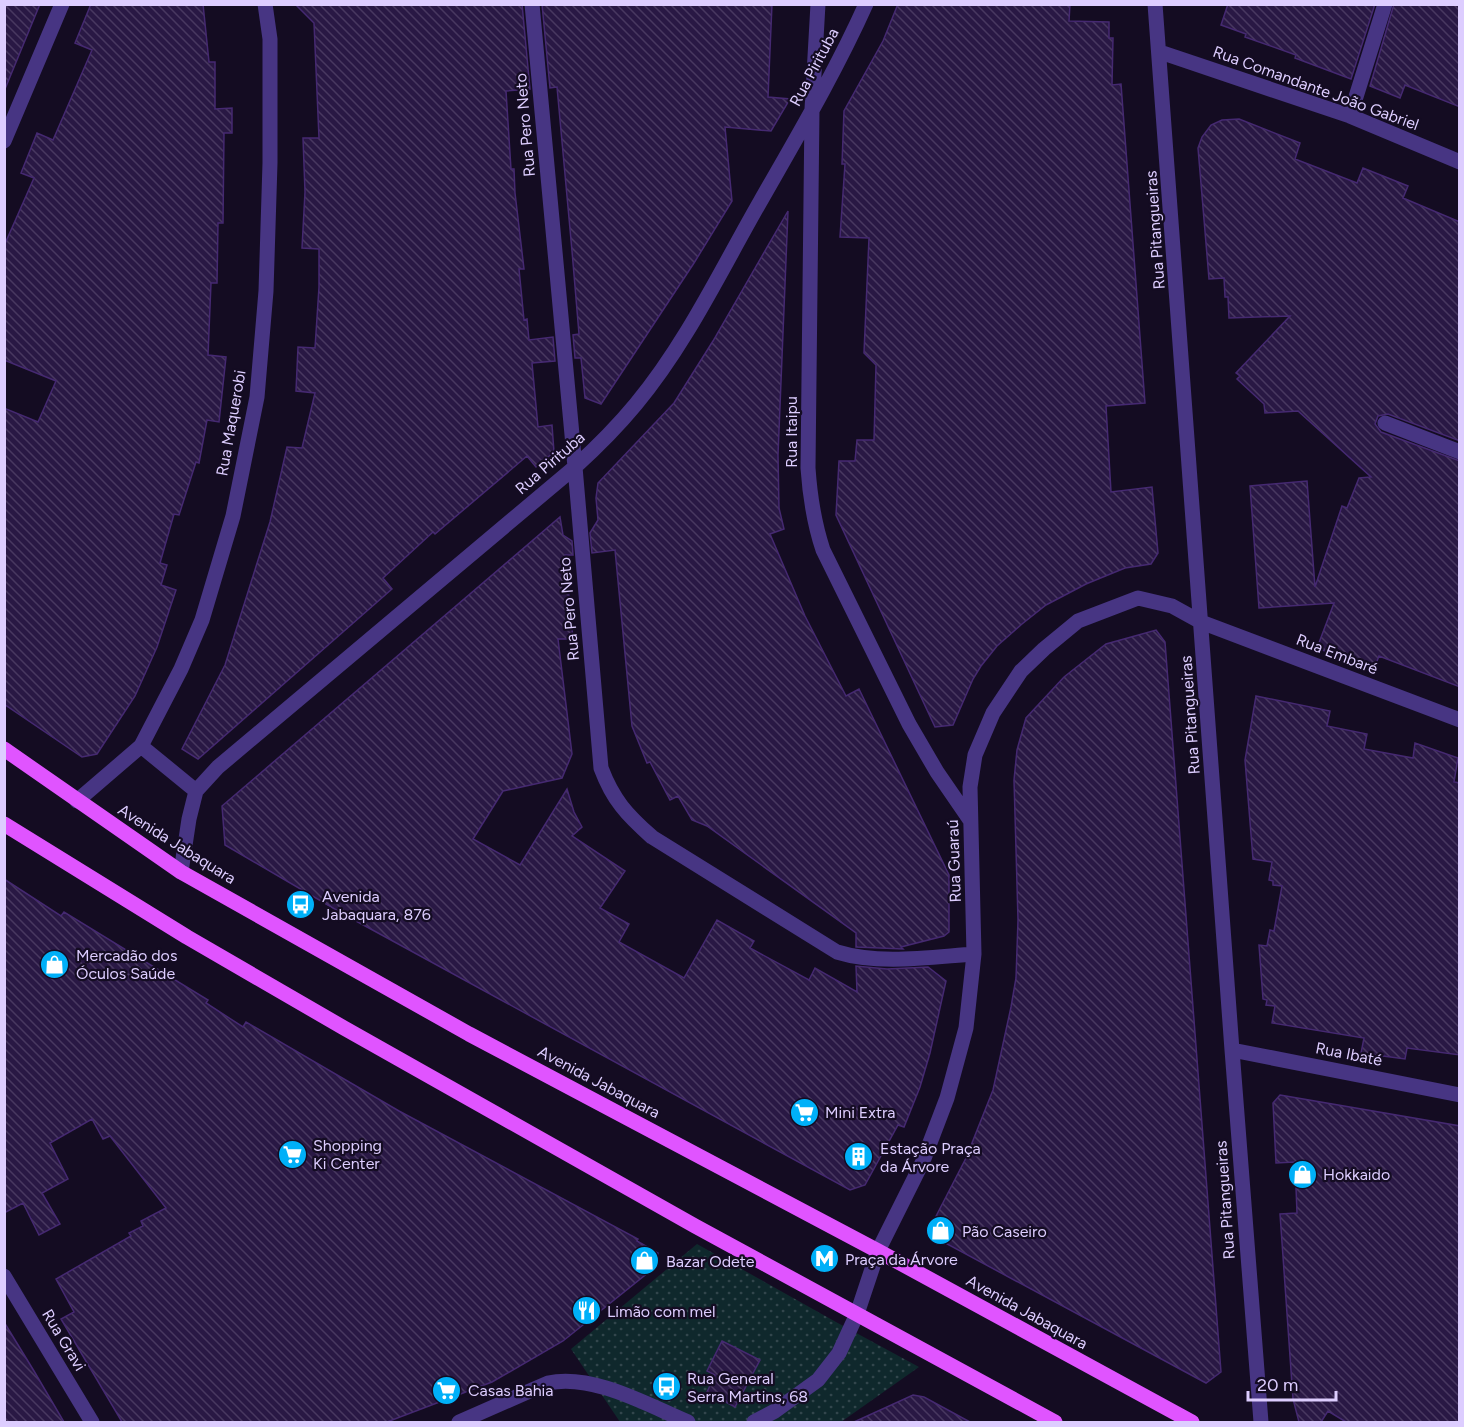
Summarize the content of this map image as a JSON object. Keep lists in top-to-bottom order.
{
  "streets": {
    "main road": ["Avenida Jabaquara"],
    "street": [
      "Rua Pirituba",
      "Rua Comandante João Gabriel",
      "Rua Pero Neto",
      "Rua Pitangueiras",
      "Rua Maquerobi",
      "Rua Itaipu",
      "Rua Embaré",
      "Rua Guaraú",
      "Rua Ibaté",
      "Rua Gravi"
    ]
  },
  "crossings": [
    ["Rua Pirituba", "Rua Pero Neto"],
    ["Rua Pirituba", "Rua Itaipu"],
    ["Rua Pirituba", "Avenida Jabaquara"],
    ["Rua Comandante João Gabriel", "Rua Pitangueiras"],
    ["Rua Pero Neto", "Rua Guaraú"],
    ["Rua Pitangueiras", "Rua Embaré"],
    ["Rua Pitangueiras", "Rua Guaraú"],
    ["Rua Pitangueiras", "Rua Ibaté"],
    ["Rua Maquerobi", "Avenida Jabaquara"],
    ["Rua Itaipu", "Rua Guaraú"],
    ["Rua Embaré", "Rua Guaraú"],
    ["Avenida Jabaquara", "Rua Guaraú"]
  ],
  "places": {
    "bus stop": ["Avenida Jabaquara, 876", "Rua General Serra Martins, 68"],
    "shop": [
      "Mercadão dos Óculos Saúde",
      "Hokkaido",
      "Pão Caseiro",
      "Bazar Odete"
    ],
    "supermarket": ["Mini Extra", "Shopping Ki Center", "Casas Bahia"],
    "building": ["Estação Praça da Árvore"],
    "metro station": ["Praça da Árvore"],
    "restaurant": ["Limão com mel"]
  },
  "scale_bar": "20 m"
}
